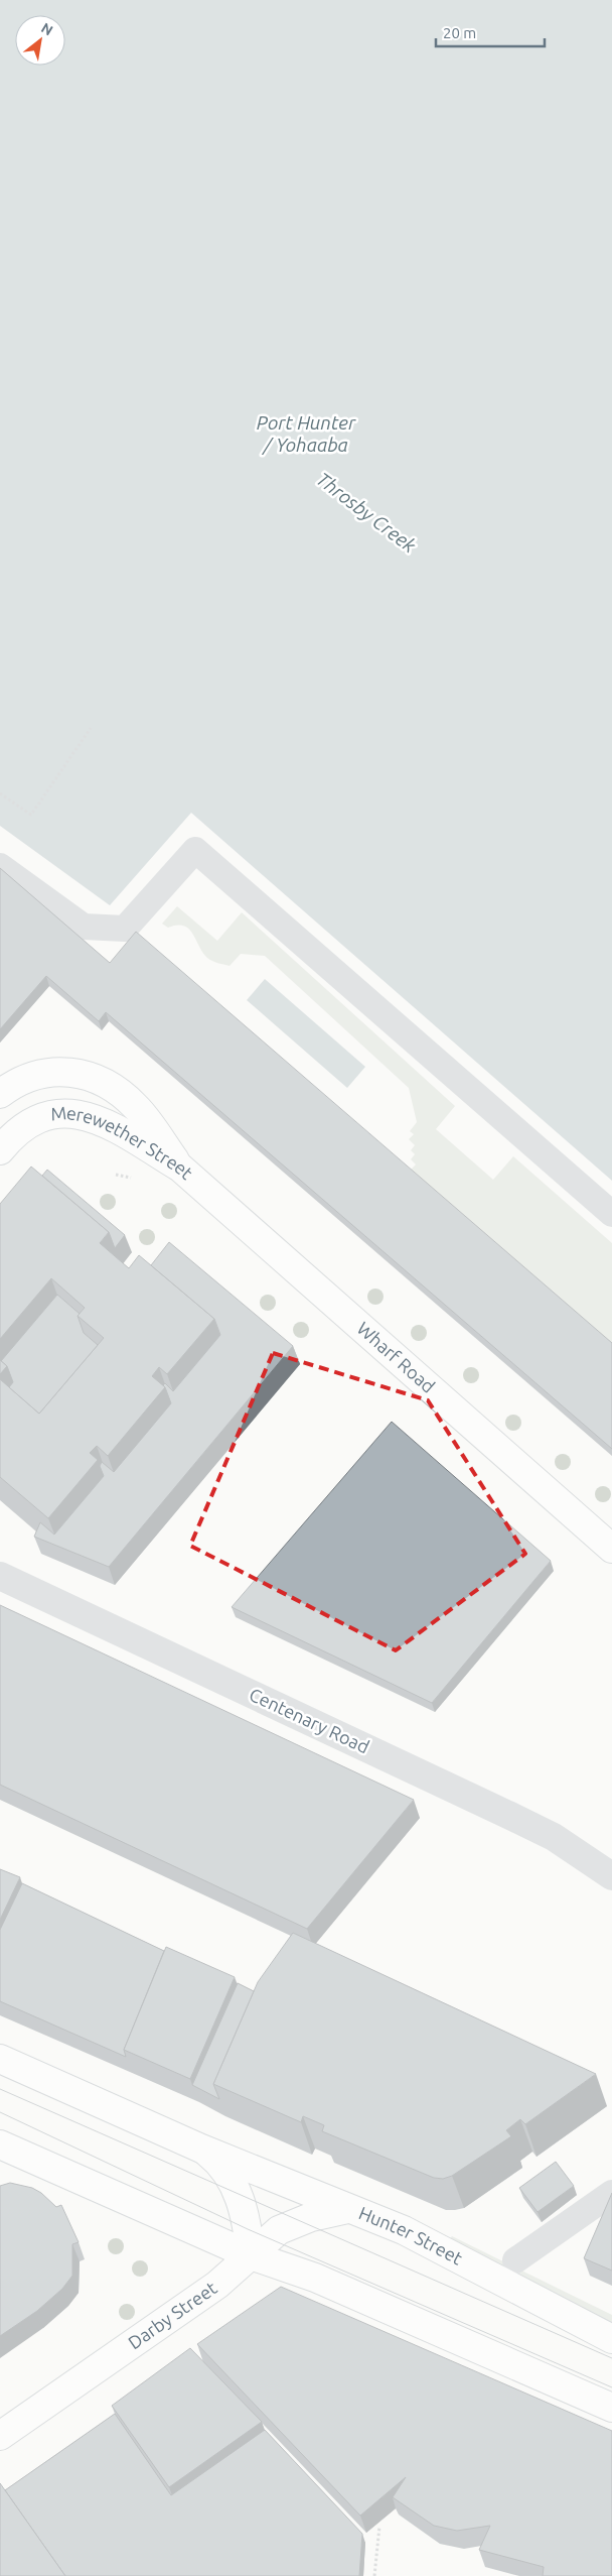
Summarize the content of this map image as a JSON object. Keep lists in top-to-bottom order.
{
  "streets": {
    "main road": [
      "Merewether Street",
      "Wharf Road",
      "Hunter Street",
      "Darby Street"
    ],
    "street": ["Centenary Road"]
  },
  "crossings": [
    ["Merewether Street", "Wharf Road"],
    ["Hunter Street", "Darby Street"]
  ],
  "water": ["Port Hunter / Yohaaba", "Throsby Creek"],
  "scale_bar": "20 m",
  "north": "top right"
}
